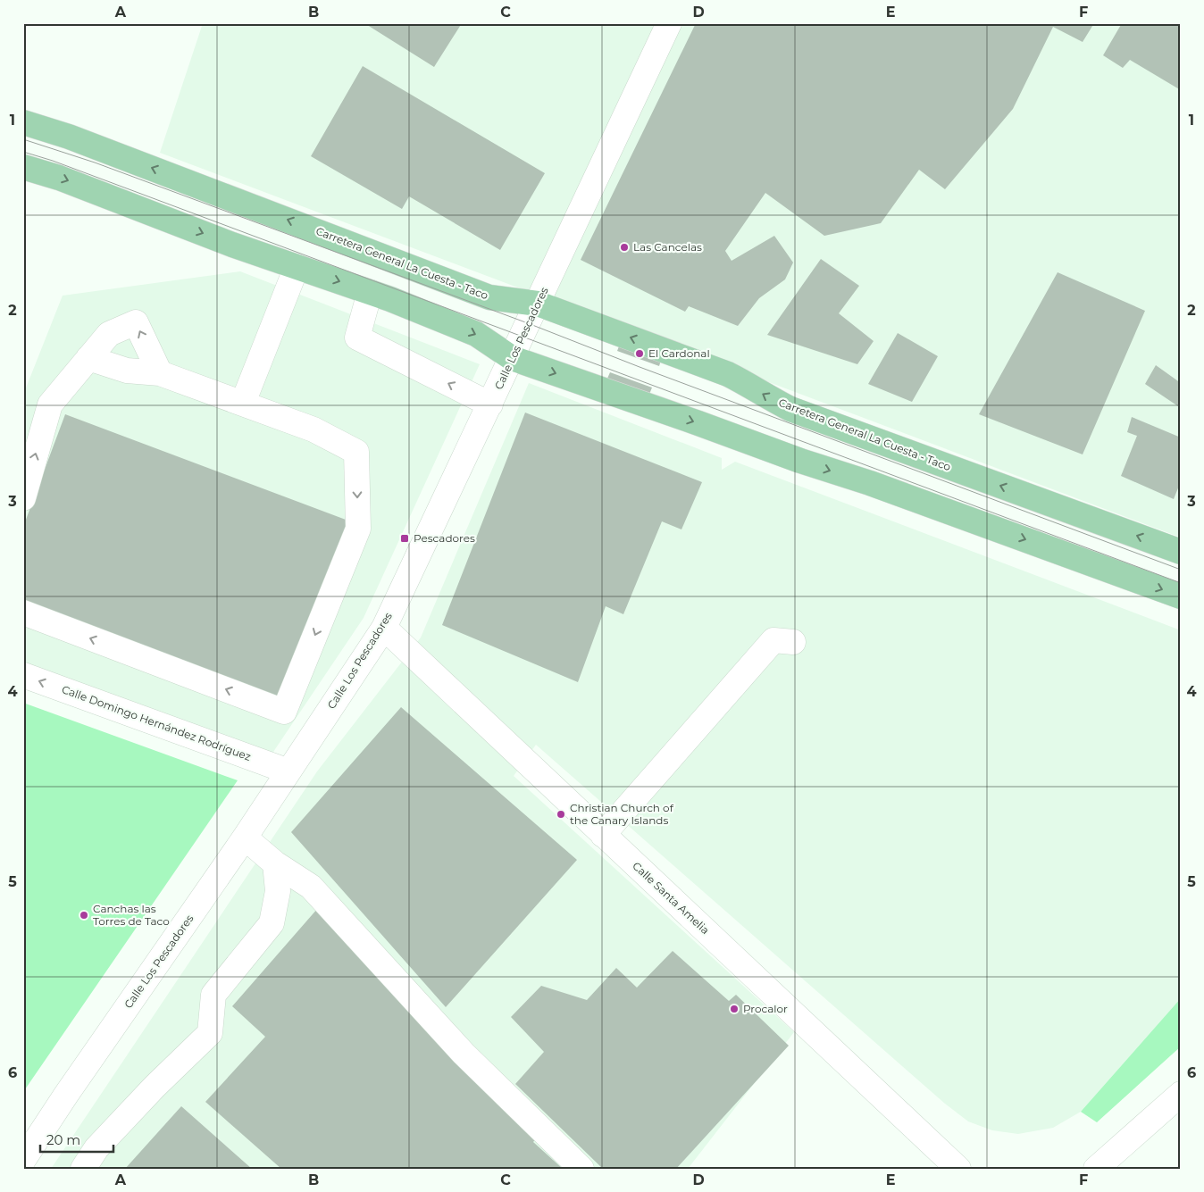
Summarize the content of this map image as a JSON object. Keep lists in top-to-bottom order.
{
  "streets": {
    "main road": ["Carretera General La Cuesta - Taco"],
    "street": ["Calle Los Pescadores", "Calle Domingo Hernández Rodríguez", "Calle Santa Amelia"]
  },
  "crossings": [
    ["Carretera General La Cuesta - Taco", "Calle Los Pescadores"],
    ["Calle Los Pescadores", "Calle Domingo Hernández Rodríguez"],
    ["Calle Los Pescadores", "Calle Santa Amelia"]
  ],
  "one_way": ["Calle Domingo Hernández Rodríguez"],
  "places": {
    "other": [
      "Las Cancelas",
      "El Cardonal",
      "Christian Church of the Canary Islands",
      "Canchas las Torres de Taco",
      "Procalor"
    ],
    "transit": ["Pescadores"]
  },
  "scale_bar": "20 m",
  "grid": {
    "columns": [
      "A",
      "B",
      "C",
      "D",
      "E",
      "F"
    ],
    "rows": [
      "1",
      "2",
      "3",
      "4",
      "5",
      "6"
    ]
  }
}
